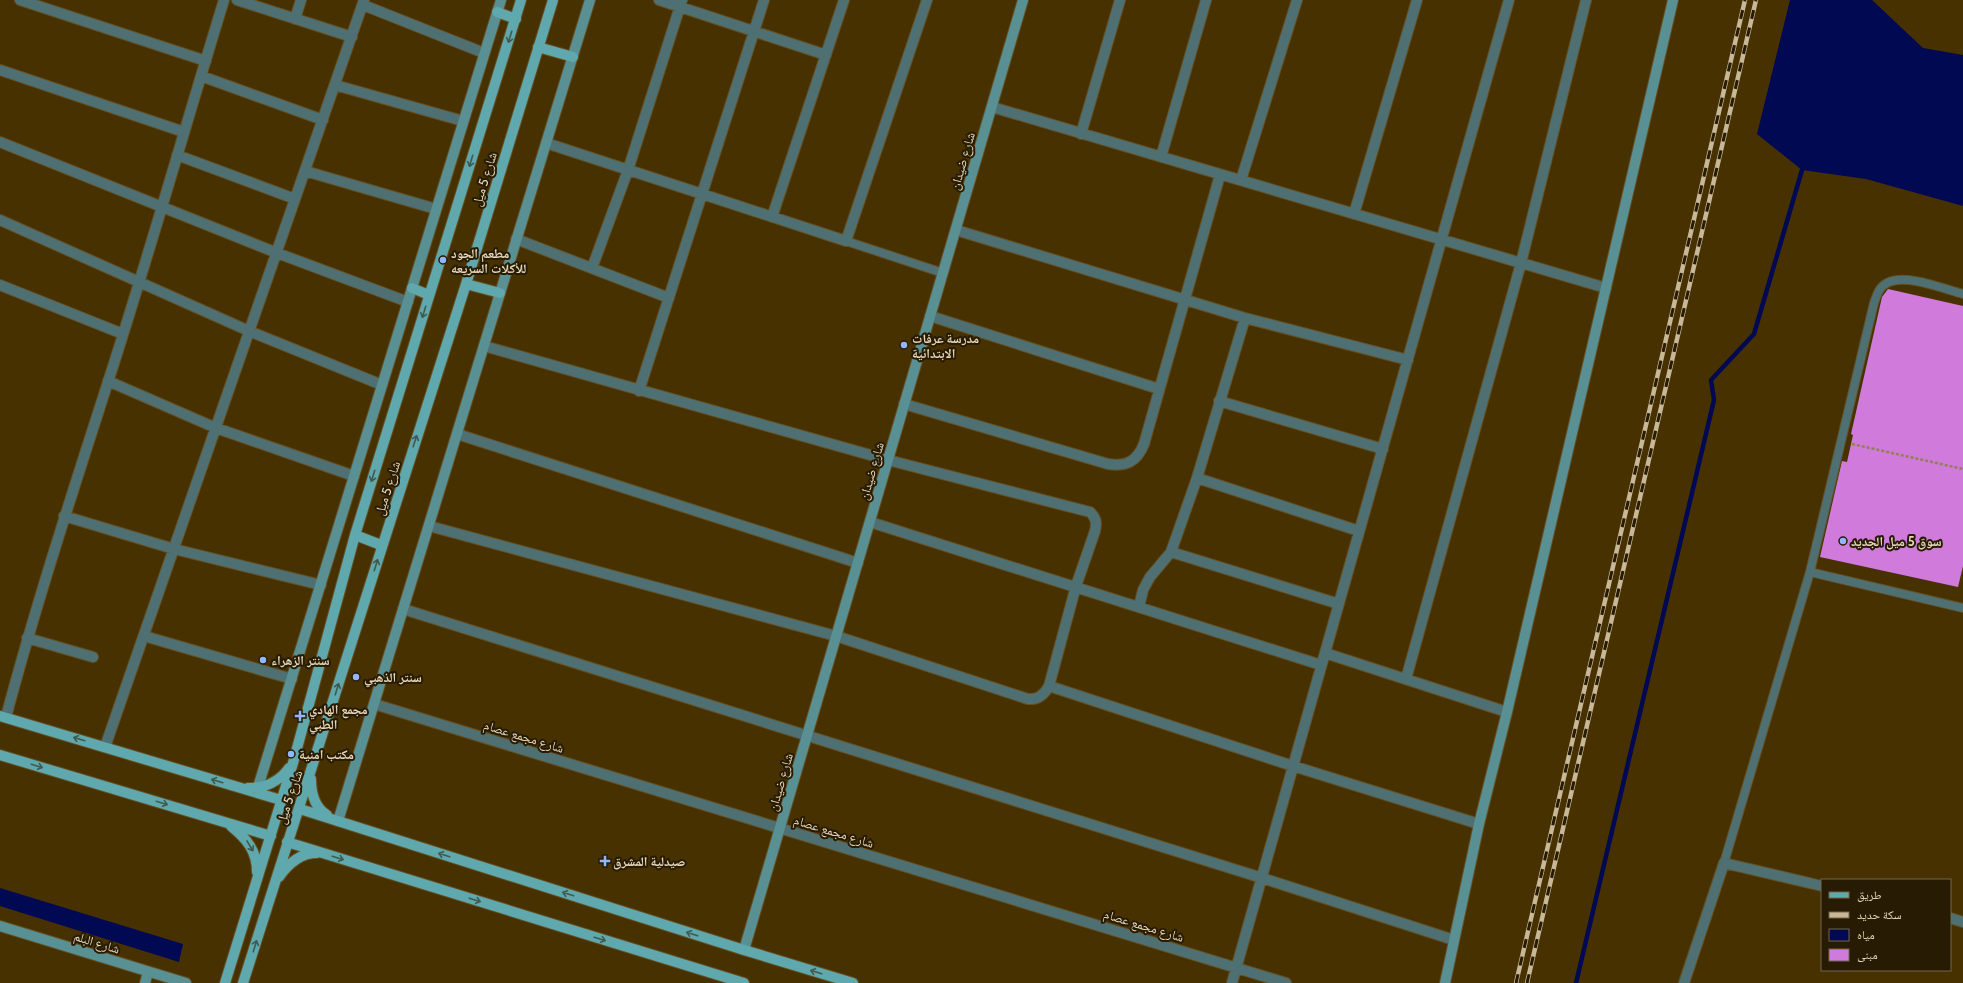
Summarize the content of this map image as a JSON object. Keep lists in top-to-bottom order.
{
  "streets": {
    "main road": ["شارع 5 ميل"],
    "street": ["شارع ضيدان", "شارع مجمع عصام", "شارع البلم"]
  },
  "crossings": [
    ["شارع ضيدان", "شارع مجمع عصام"]
  ],
  "places": {
    "other": [
      "مطعم الجود للأكلات السريعه",
      "مدرسة عرفات الابتدائية",
      "سوق 5 ميل الجديد",
      "سنتر الزهراء",
      "سنتر الذهبي",
      "مكتب امنية"
    ],
    "health": ["مجمع الهادي الطبي", "صيدلية المشرق"]
  },
  "legend": [
    "طريق",
    "سكة حديد",
    "مياه",
    "مبنى"
  ]
}
